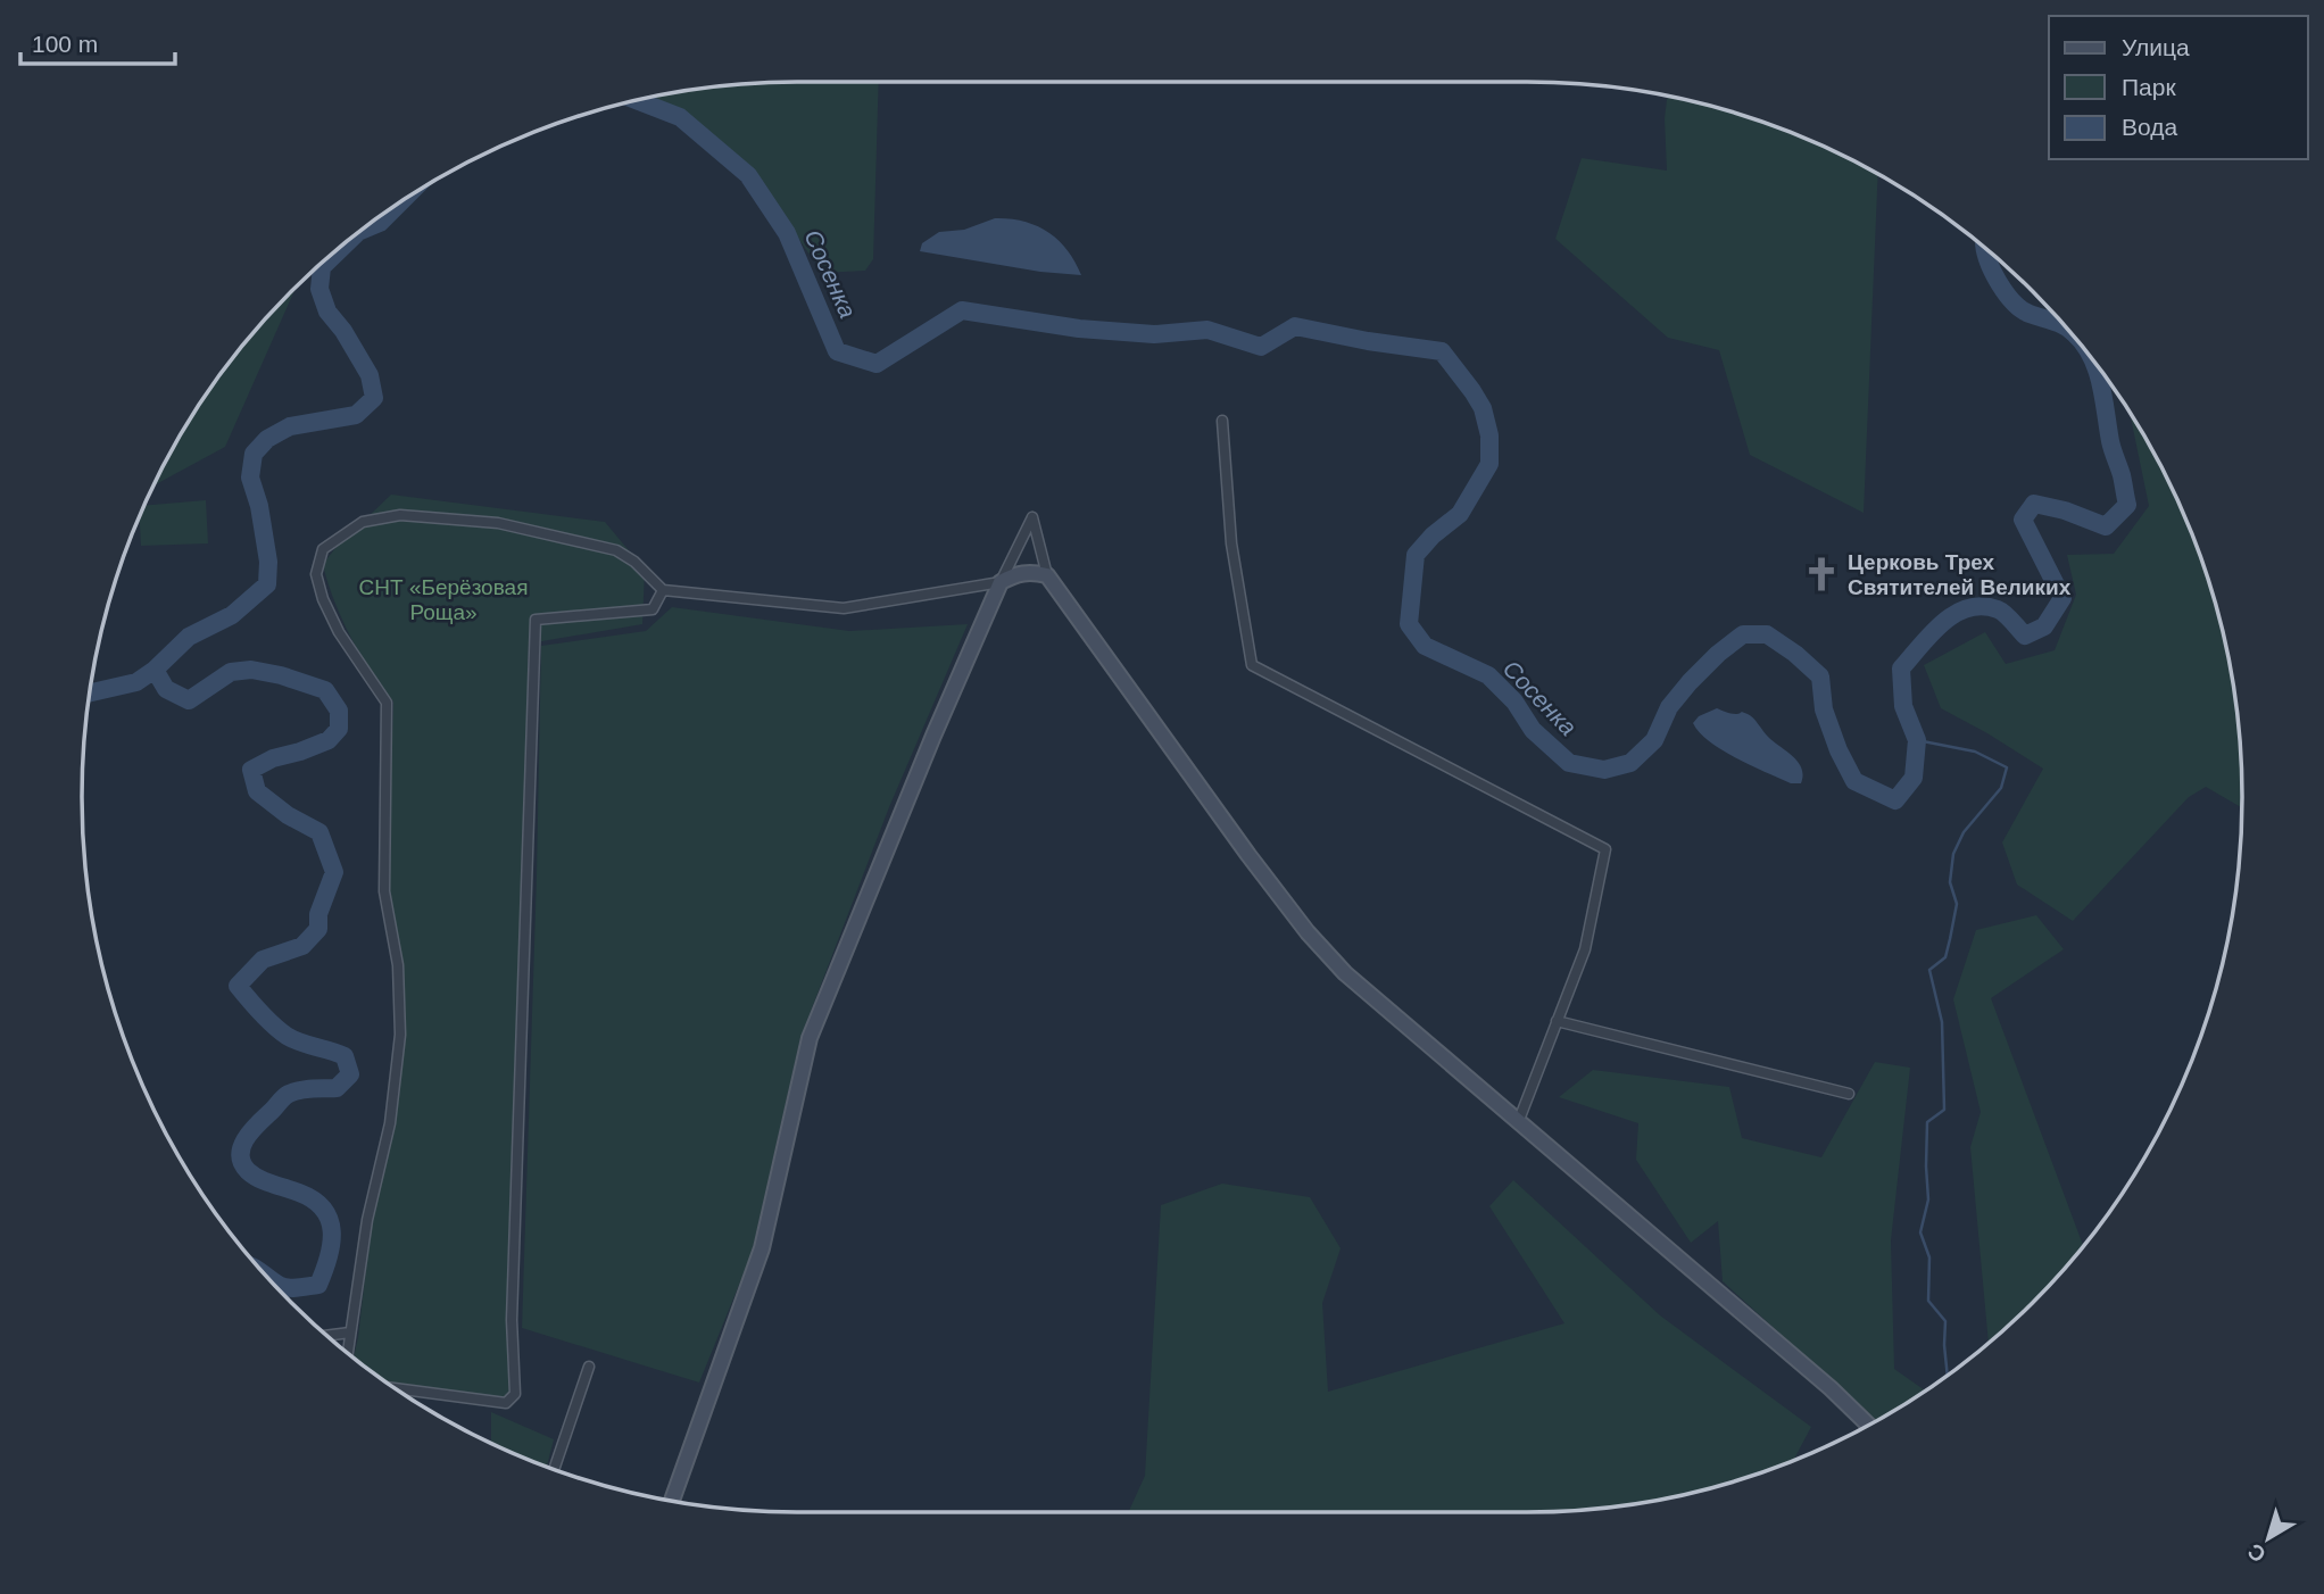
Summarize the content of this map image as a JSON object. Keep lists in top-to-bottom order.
{
  "water": ["Сосенка"],
  "parks": ["СНТ «Берёзовая Роща»"],
  "places": {
    "church": ["Церковь Трех Святителей Великих"]
  },
  "legend": ["Улица", "Парк", "Вода"],
  "scale_bar": "100 m",
  "north": "bottom left"
}
